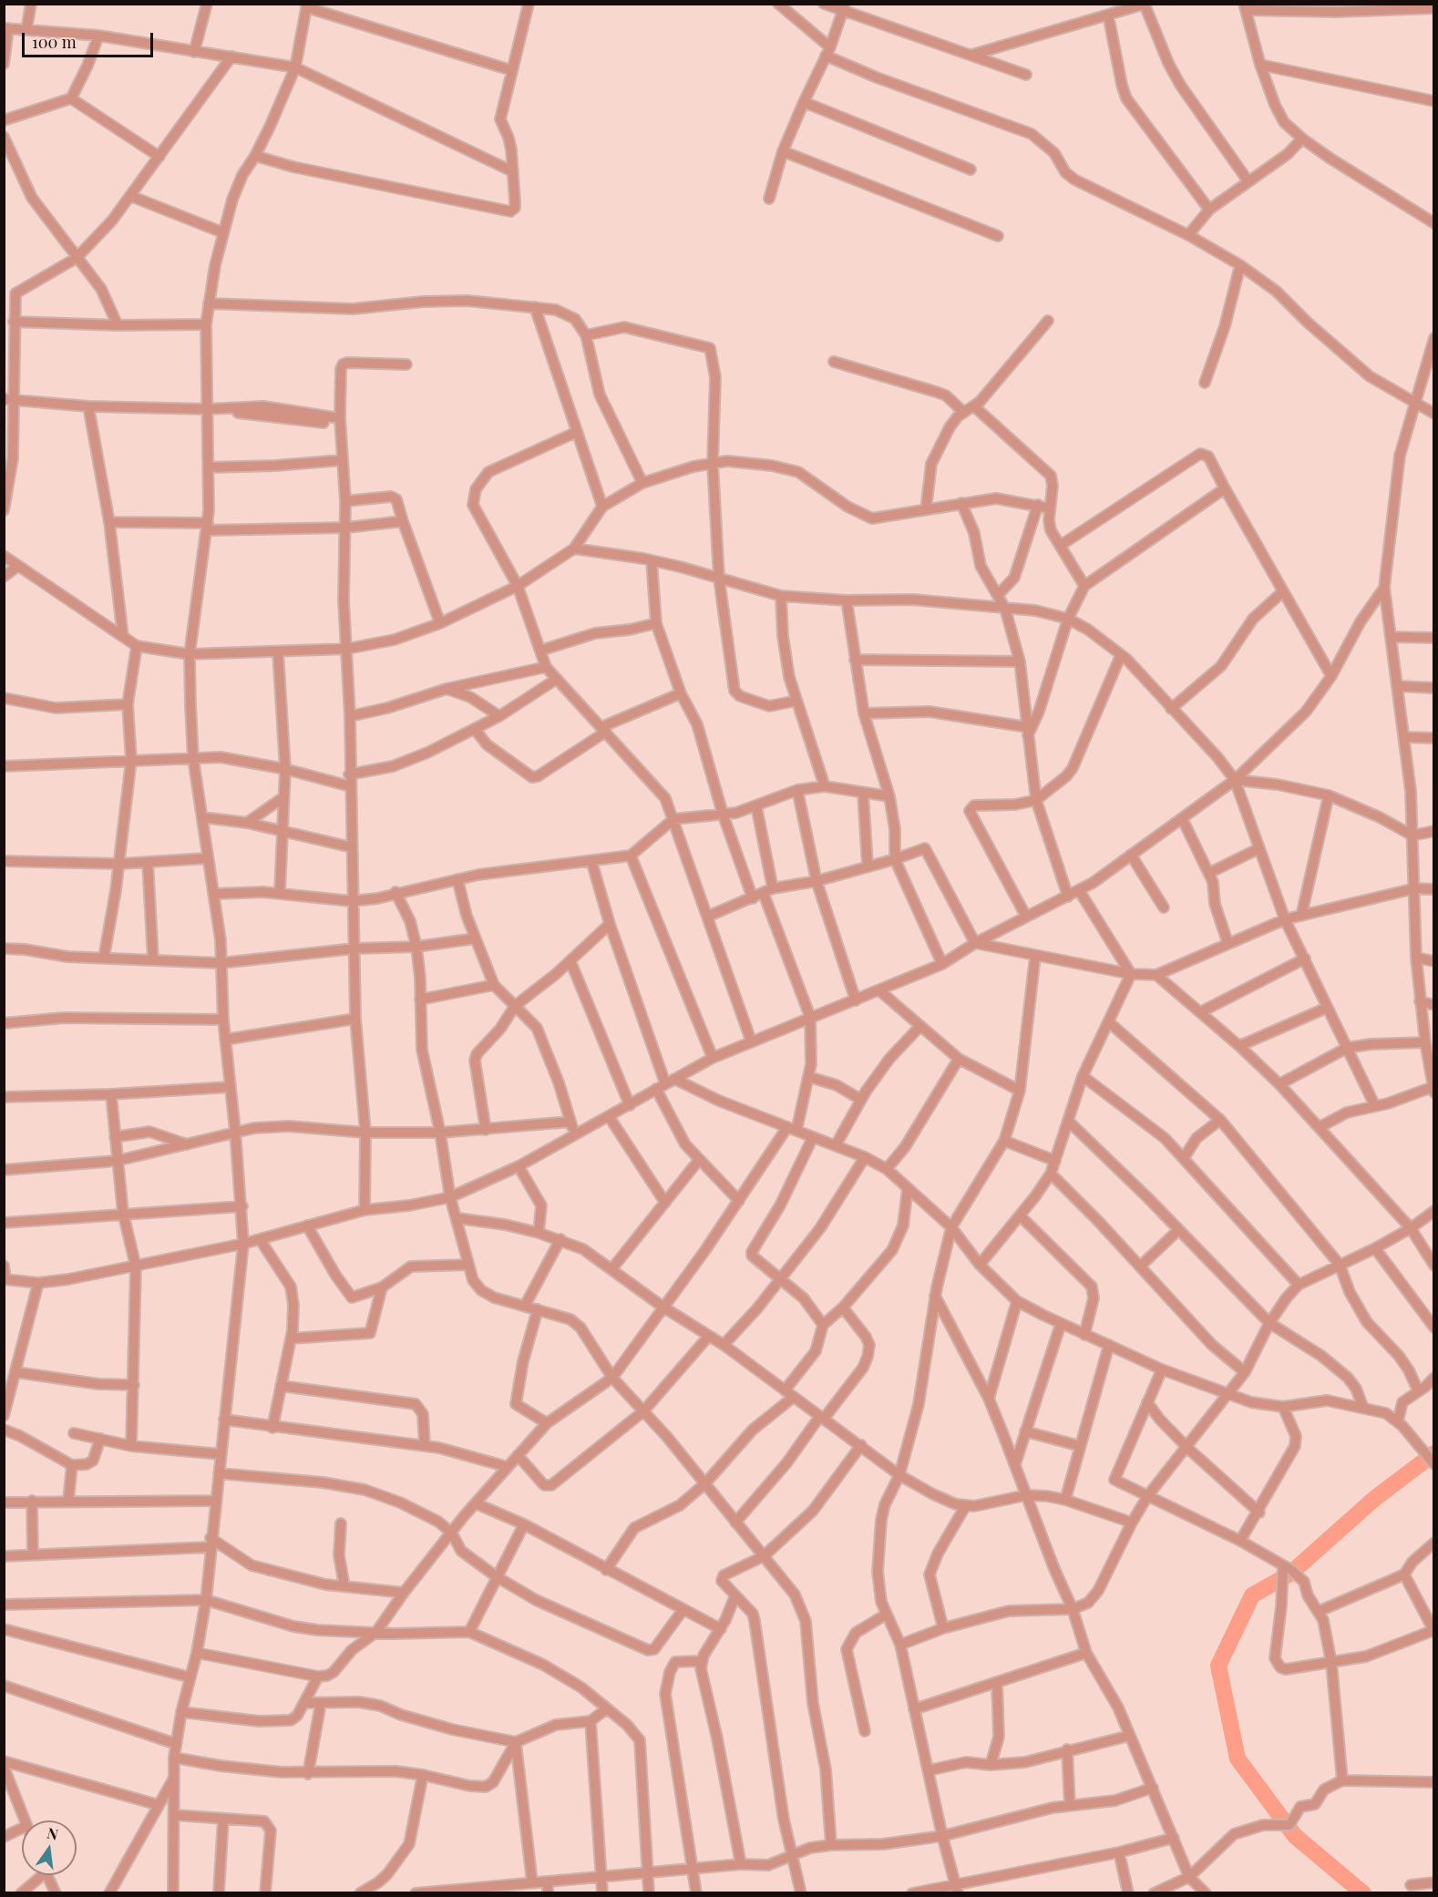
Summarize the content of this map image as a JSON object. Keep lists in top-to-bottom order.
{
  "scale_bar": "100 m",
  "north": "top"
}
